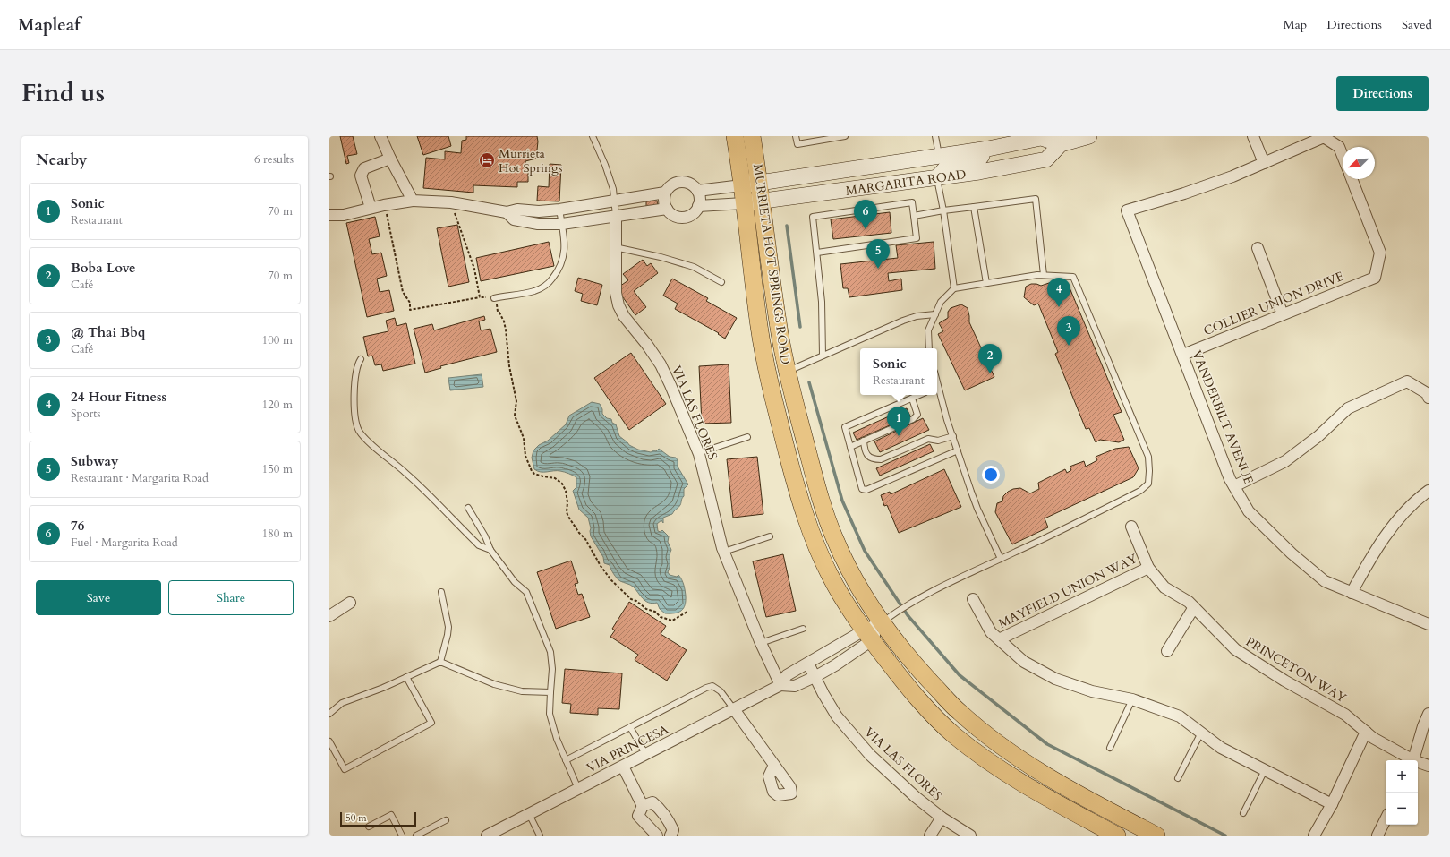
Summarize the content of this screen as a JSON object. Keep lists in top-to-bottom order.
{
  "streets": {
    "main road": ["MARGARITA ROAD", "MURRIETA HOT SPRINGS ROAD"],
    "street": [
      "COLLIER UNION DRIVE",
      "VIA LAS FLORES",
      "VANDERBILT AVENUE",
      "MAYFIELD UNION WAY",
      "PRINCETON WAY",
      "VIA PRINCESA"
    ]
  },
  "crossings": [
    ["MARGARITA ROAD", "MURRIETA HOT SPRINGS ROAD"],
    ["MURRIETA HOT SPRINGS ROAD", "VIA PRINCESA"],
    ["COLLIER UNION DRIVE", "VANDERBILT AVENUE"],
    ["VIA LAS FLORES", "VIA PRINCESA"],
    ["MAYFIELD UNION WAY", "PRINCETON WAY"]
  ],
  "places": {
    "hotel": ["Murrieta Hot Springs"]
  },
  "scale_bar": "50 m",
  "north": "bottom left",
  "page": {
    "header": "Mapleaf",
    "nav": ["Map", "Directions", "Saved"],
    "title": "Find us",
    "buttons": [
      "Directions",
      ["Save", "Share"]
    ],
    "heading": ["Nearby", "6 results"],
    "list": [
      {
        "mark": "1",
        "name": "Sonic",
        "note": "Restaurant",
        "value": "70 m"
      },
      {
        "mark": "2",
        "name": "Boba Love",
        "note": "Café",
        "value": "70 m"
      },
      {
        "mark": "3",
        "name": "@ Thai Bbq",
        "note": "Café",
        "value": "100 m"
      },
      {
        "mark": "4",
        "name": "24 Hour Fitness",
        "note": "Sports",
        "value": "120 m"
      },
      {
        "mark": "5",
        "name": "Subway",
        "note": "Restaurant · Margarita Road",
        "value": "150 m"
      },
      {
        "mark": "6",
        "name": "76",
        "note": "Fuel · Margarita Road",
        "value": "180 m"
      }
    ],
    "pins": [
      "6",
      "5",
      "4",
      "3",
      "2",
      "1"
    ],
    "popup": ["Sonic", "Restaurant"],
    "map_buttons": ["+", "−"],
    "scale": "50 m"
  }
}
